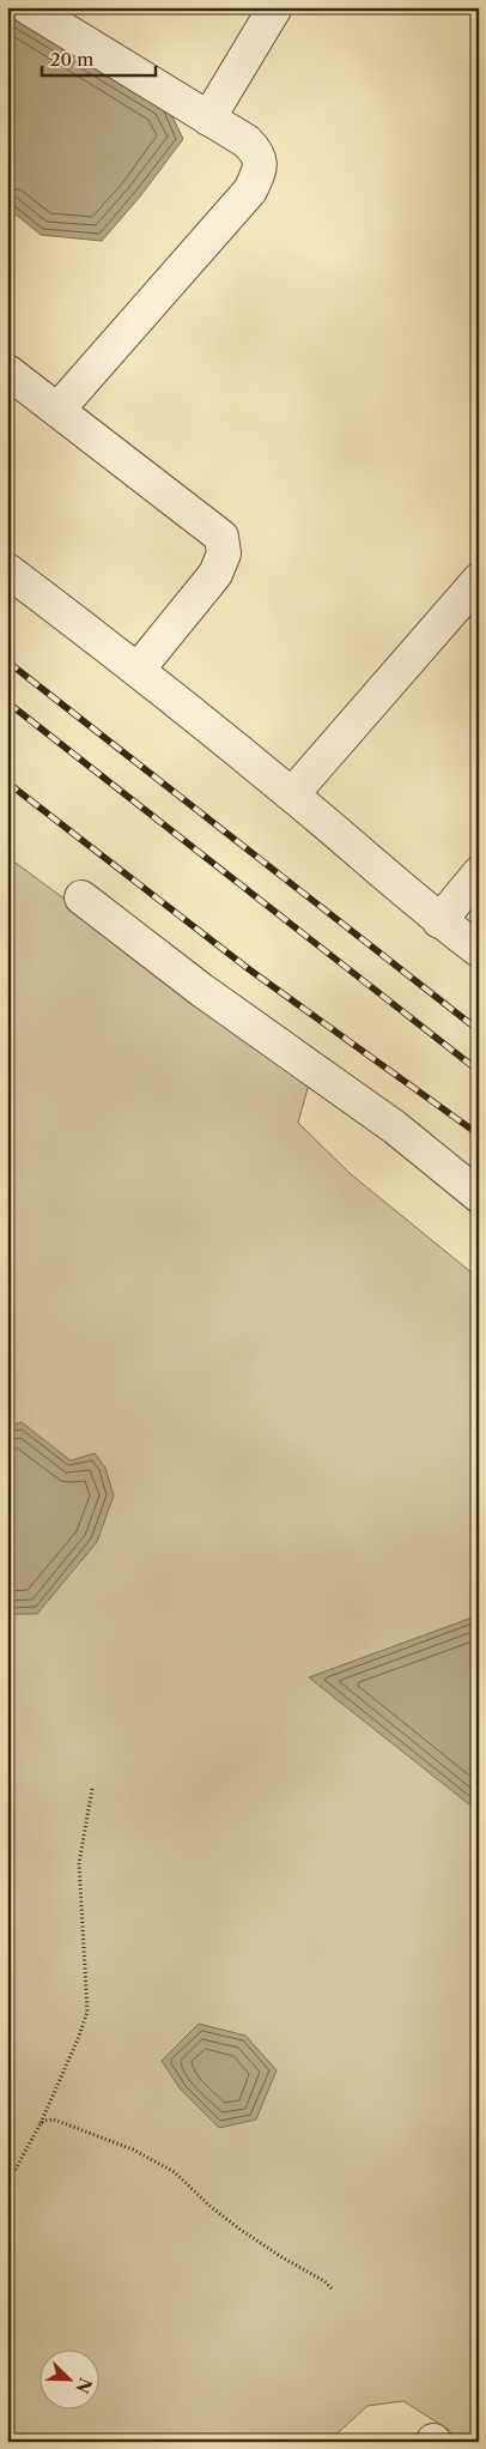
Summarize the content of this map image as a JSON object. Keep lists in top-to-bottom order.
{
  "scale_bar": "20 m",
  "north": "bottom right"
}
